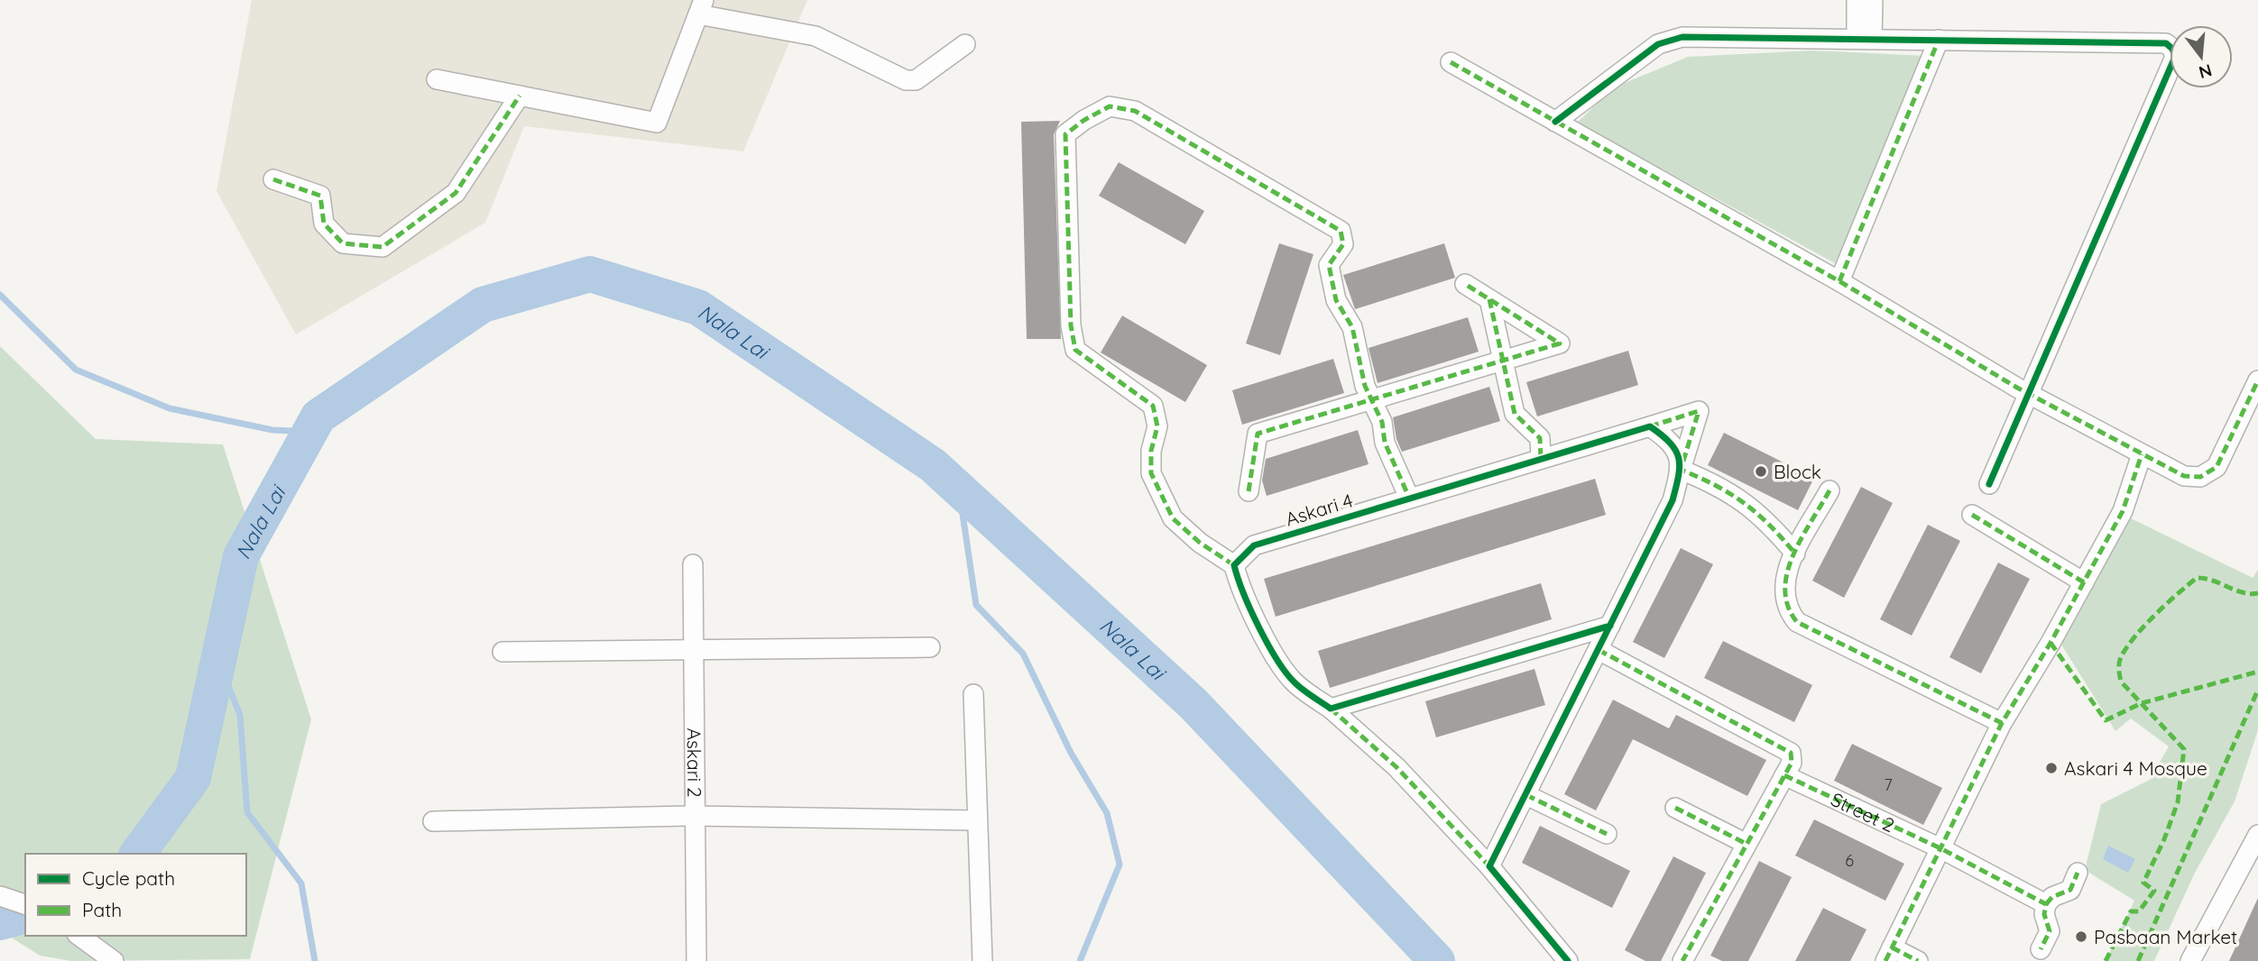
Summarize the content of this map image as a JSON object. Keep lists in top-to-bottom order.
{
  "streets": {
    "street": ["Askari 4", "Askari 2", "Street 2"]
  },
  "water": ["Nala Lai"],
  "places": ["Block", "Askari 4 Mosque", "Pasbaan Market"],
  "house_numbers": ["7", "6"],
  "legend": ["Cycle path", "Path"],
  "north": "bottom"
}
